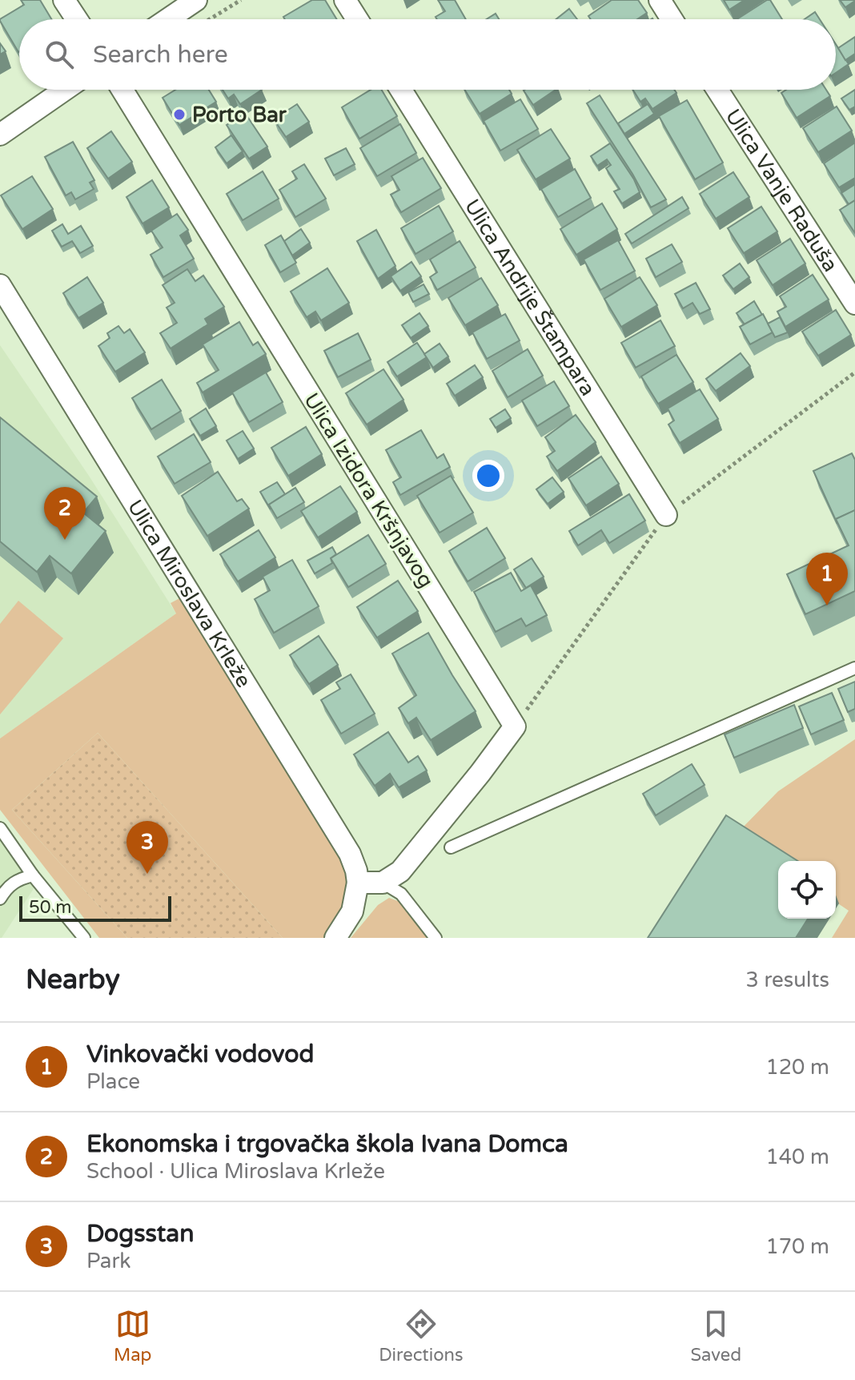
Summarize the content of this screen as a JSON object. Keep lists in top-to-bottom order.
{
  "streets": {
    "street": [
      "Ulica Vanje Raduša",
      "Ulica Andrije Štampara",
      "Ulica Izidora Kršnjavog",
      "Ulica Miroslava Krleže"
    ]
  },
  "places": ["Porto Bar"],
  "scale_bar": "50 m",
  "page": {
    "search": "Search here",
    "pins": ["2", "1", "3"],
    "scale": "50 m",
    "heading": ["Nearby", "3 results"],
    "list": [
      {
        "mark": "1",
        "name": "Vinkovački vodovod",
        "note": "Place",
        "value": "120 m"
      },
      {
        "mark": "2",
        "name": "Ekonomska i trgovačka škola Ivana Domca",
        "note": "School · Ulica Miroslava Krleže",
        "value": "140 m"
      },
      {
        "mark": "3",
        "name": "Dogsstan",
        "note": "Park",
        "value": "170 m"
      }
    ],
    "nav": ["Map", "Directions", "Saved"]
  }
}
